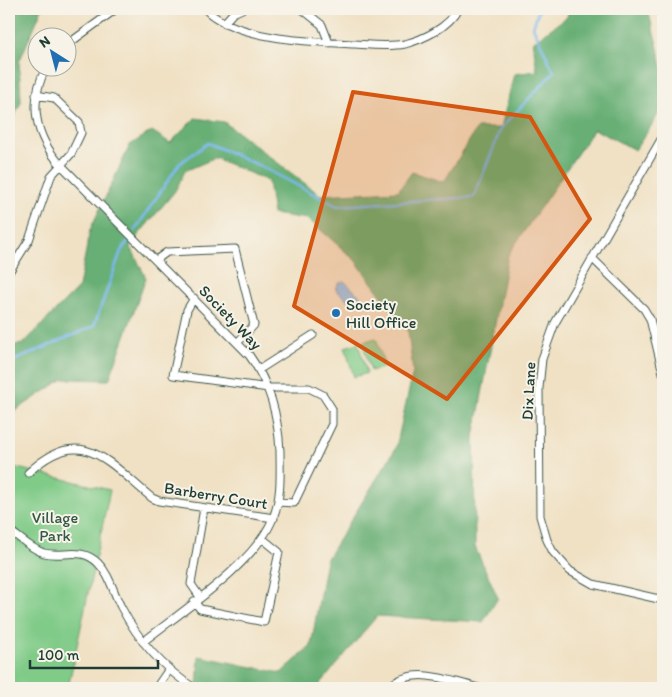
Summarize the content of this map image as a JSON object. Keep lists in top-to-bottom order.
{
  "streets": {
    "street": ["Society Way", "Dix Lane", "Barberry Court"]
  },
  "crossings": [
    ["Society Way", "Barberry Court"]
  ],
  "parks": ["Village Park"],
  "places": ["Society Hill Office"],
  "scale_bar": "100 m",
  "north": "top left"
}
